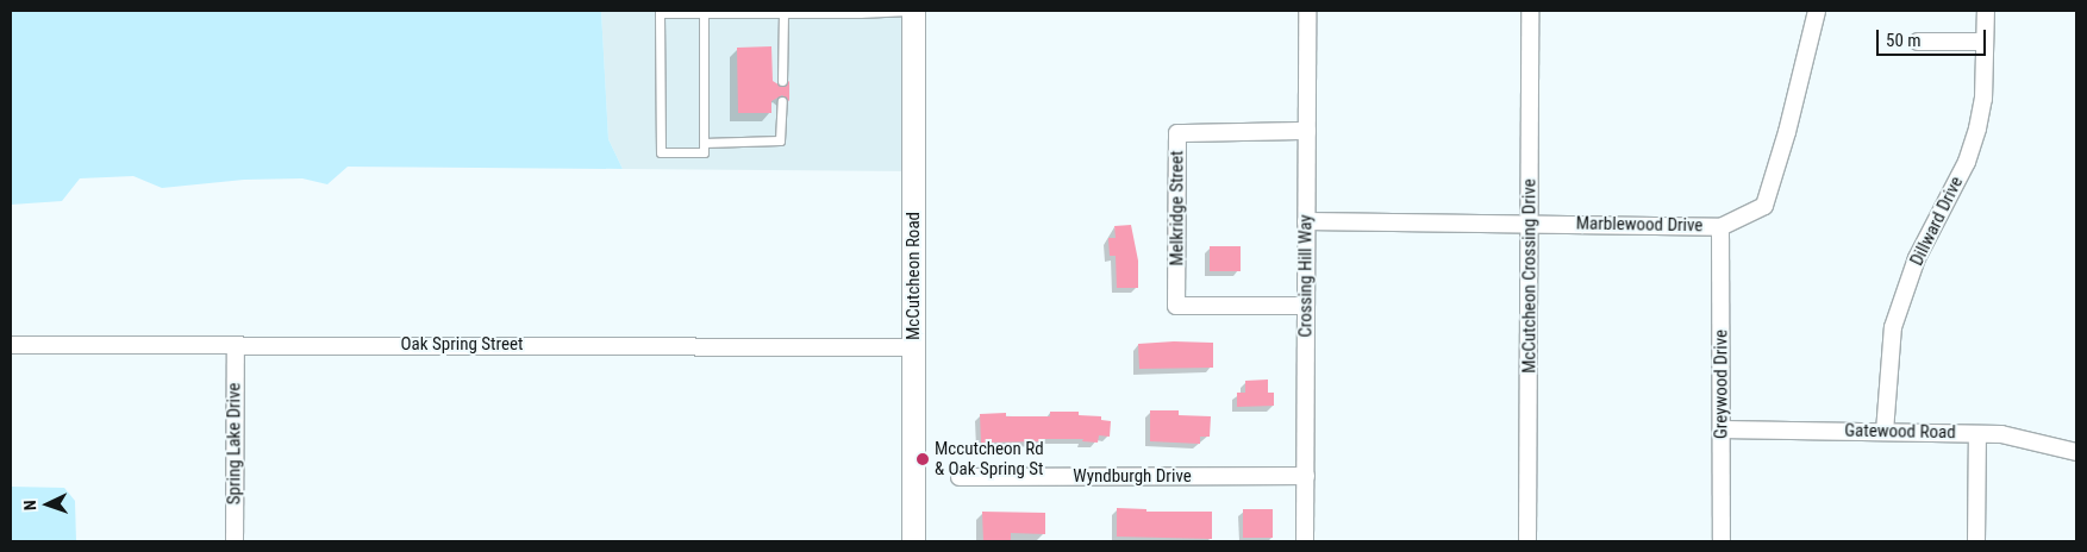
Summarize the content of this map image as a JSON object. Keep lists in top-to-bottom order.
{
  "streets": {
    "main road": ["McCutcheon Road"],
    "street": [
      "Melkridge Street",
      "Dillward Drive",
      "Marblewood Drive",
      "Crossing Hill Way",
      "McCutcheon Crossing Drive",
      "Oak Spring Street",
      "Greywood Drive",
      "Gatewood Road",
      "Spring Lake Drive",
      "Wyndburgh Drive"
    ]
  },
  "crossings": [
    ["Melkridge Street", "Crossing Hill Way"],
    ["Dillward Drive", "Gatewood Road"],
    ["Marblewood Drive", "Crossing Hill Way"],
    ["Marblewood Drive", "McCutcheon Crossing Drive"],
    ["Marblewood Drive", "Greywood Drive"],
    ["McCutcheon Road", "Oak Spring Street"],
    ["Crossing Hill Way", "Wyndburgh Drive"],
    ["Oak Spring Street", "Spring Lake Drive"],
    ["Greywood Drive", "Gatewood Road"]
  ],
  "places": ["Mccutcheon Rd & Oak Spring St"],
  "scale_bar": "50 m",
  "north": "left"
}
